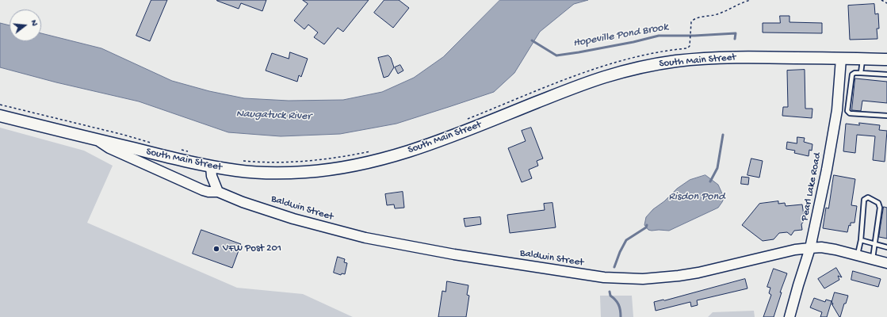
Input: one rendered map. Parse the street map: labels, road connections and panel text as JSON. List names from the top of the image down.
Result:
{
  "streets": {
    "main road": ["South Main Street", "Pearl Lake Road", "Baldwin Street"]
  },
  "crossings": [
    ["South Main Street", "Pearl Lake Road"],
    ["South Main Street", "Baldwin Street"],
    ["Pearl Lake Road", "Baldwin Street"]
  ],
  "water": ["Hopeville Pond Brook", "Naugatuck River", "Risdon Pond"],
  "places": ["VFW Post 201"],
  "north": "right"
}
